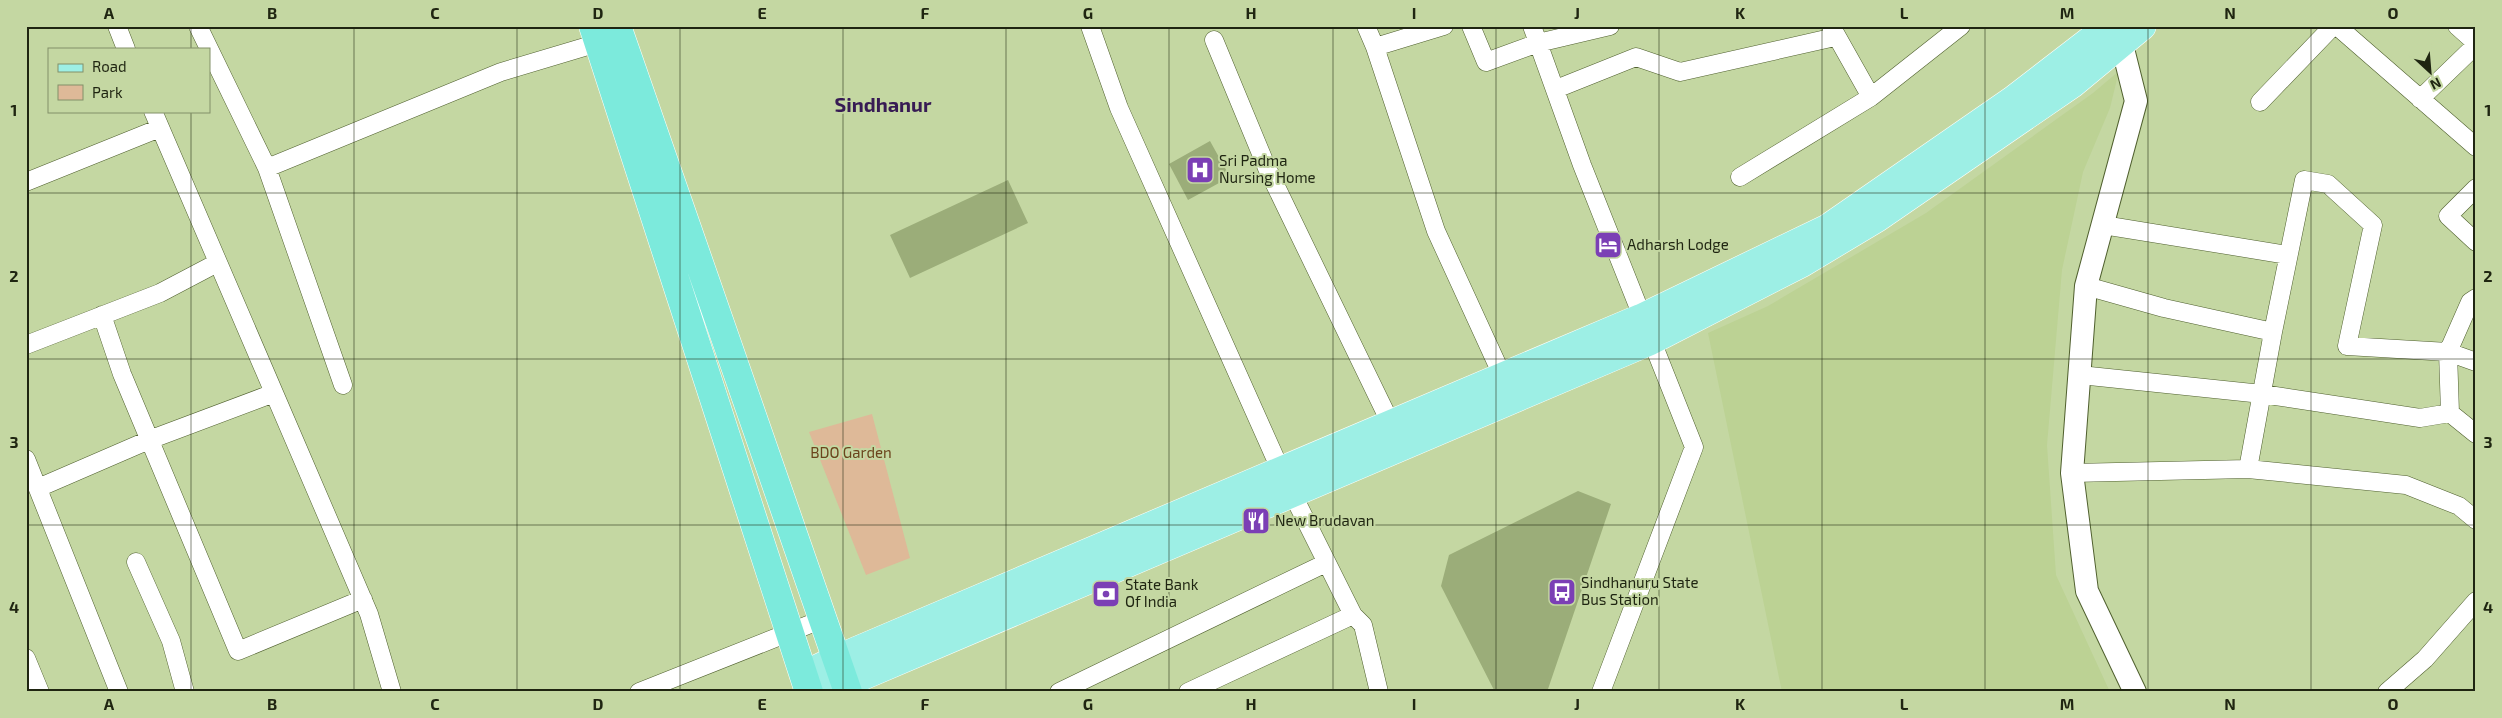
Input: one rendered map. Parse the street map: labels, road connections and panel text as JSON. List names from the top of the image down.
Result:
{
  "districts": ["Sindhanur"],
  "parks": ["BDO Garden"],
  "places": {
    "hospital": ["Sri Padma Nursing Home"],
    "hotel": ["Adharsh Lodge"],
    "restaurant": ["New Brudavan"],
    "bus stop": ["Sindhanuru State Bus Station"],
    "bank": ["State Bank Of India"]
  },
  "legend": ["Road", "Park"],
  "north": "bottom right",
  "grid": {
    "columns": [
      "A",
      "B",
      "C",
      "D",
      "E",
      "F",
      "G",
      "H",
      "I",
      "J",
      "K",
      "L",
      "M",
      "N",
      "O"
    ],
    "rows": [
      "1",
      "2",
      "3",
      "4"
    ]
  }
}
